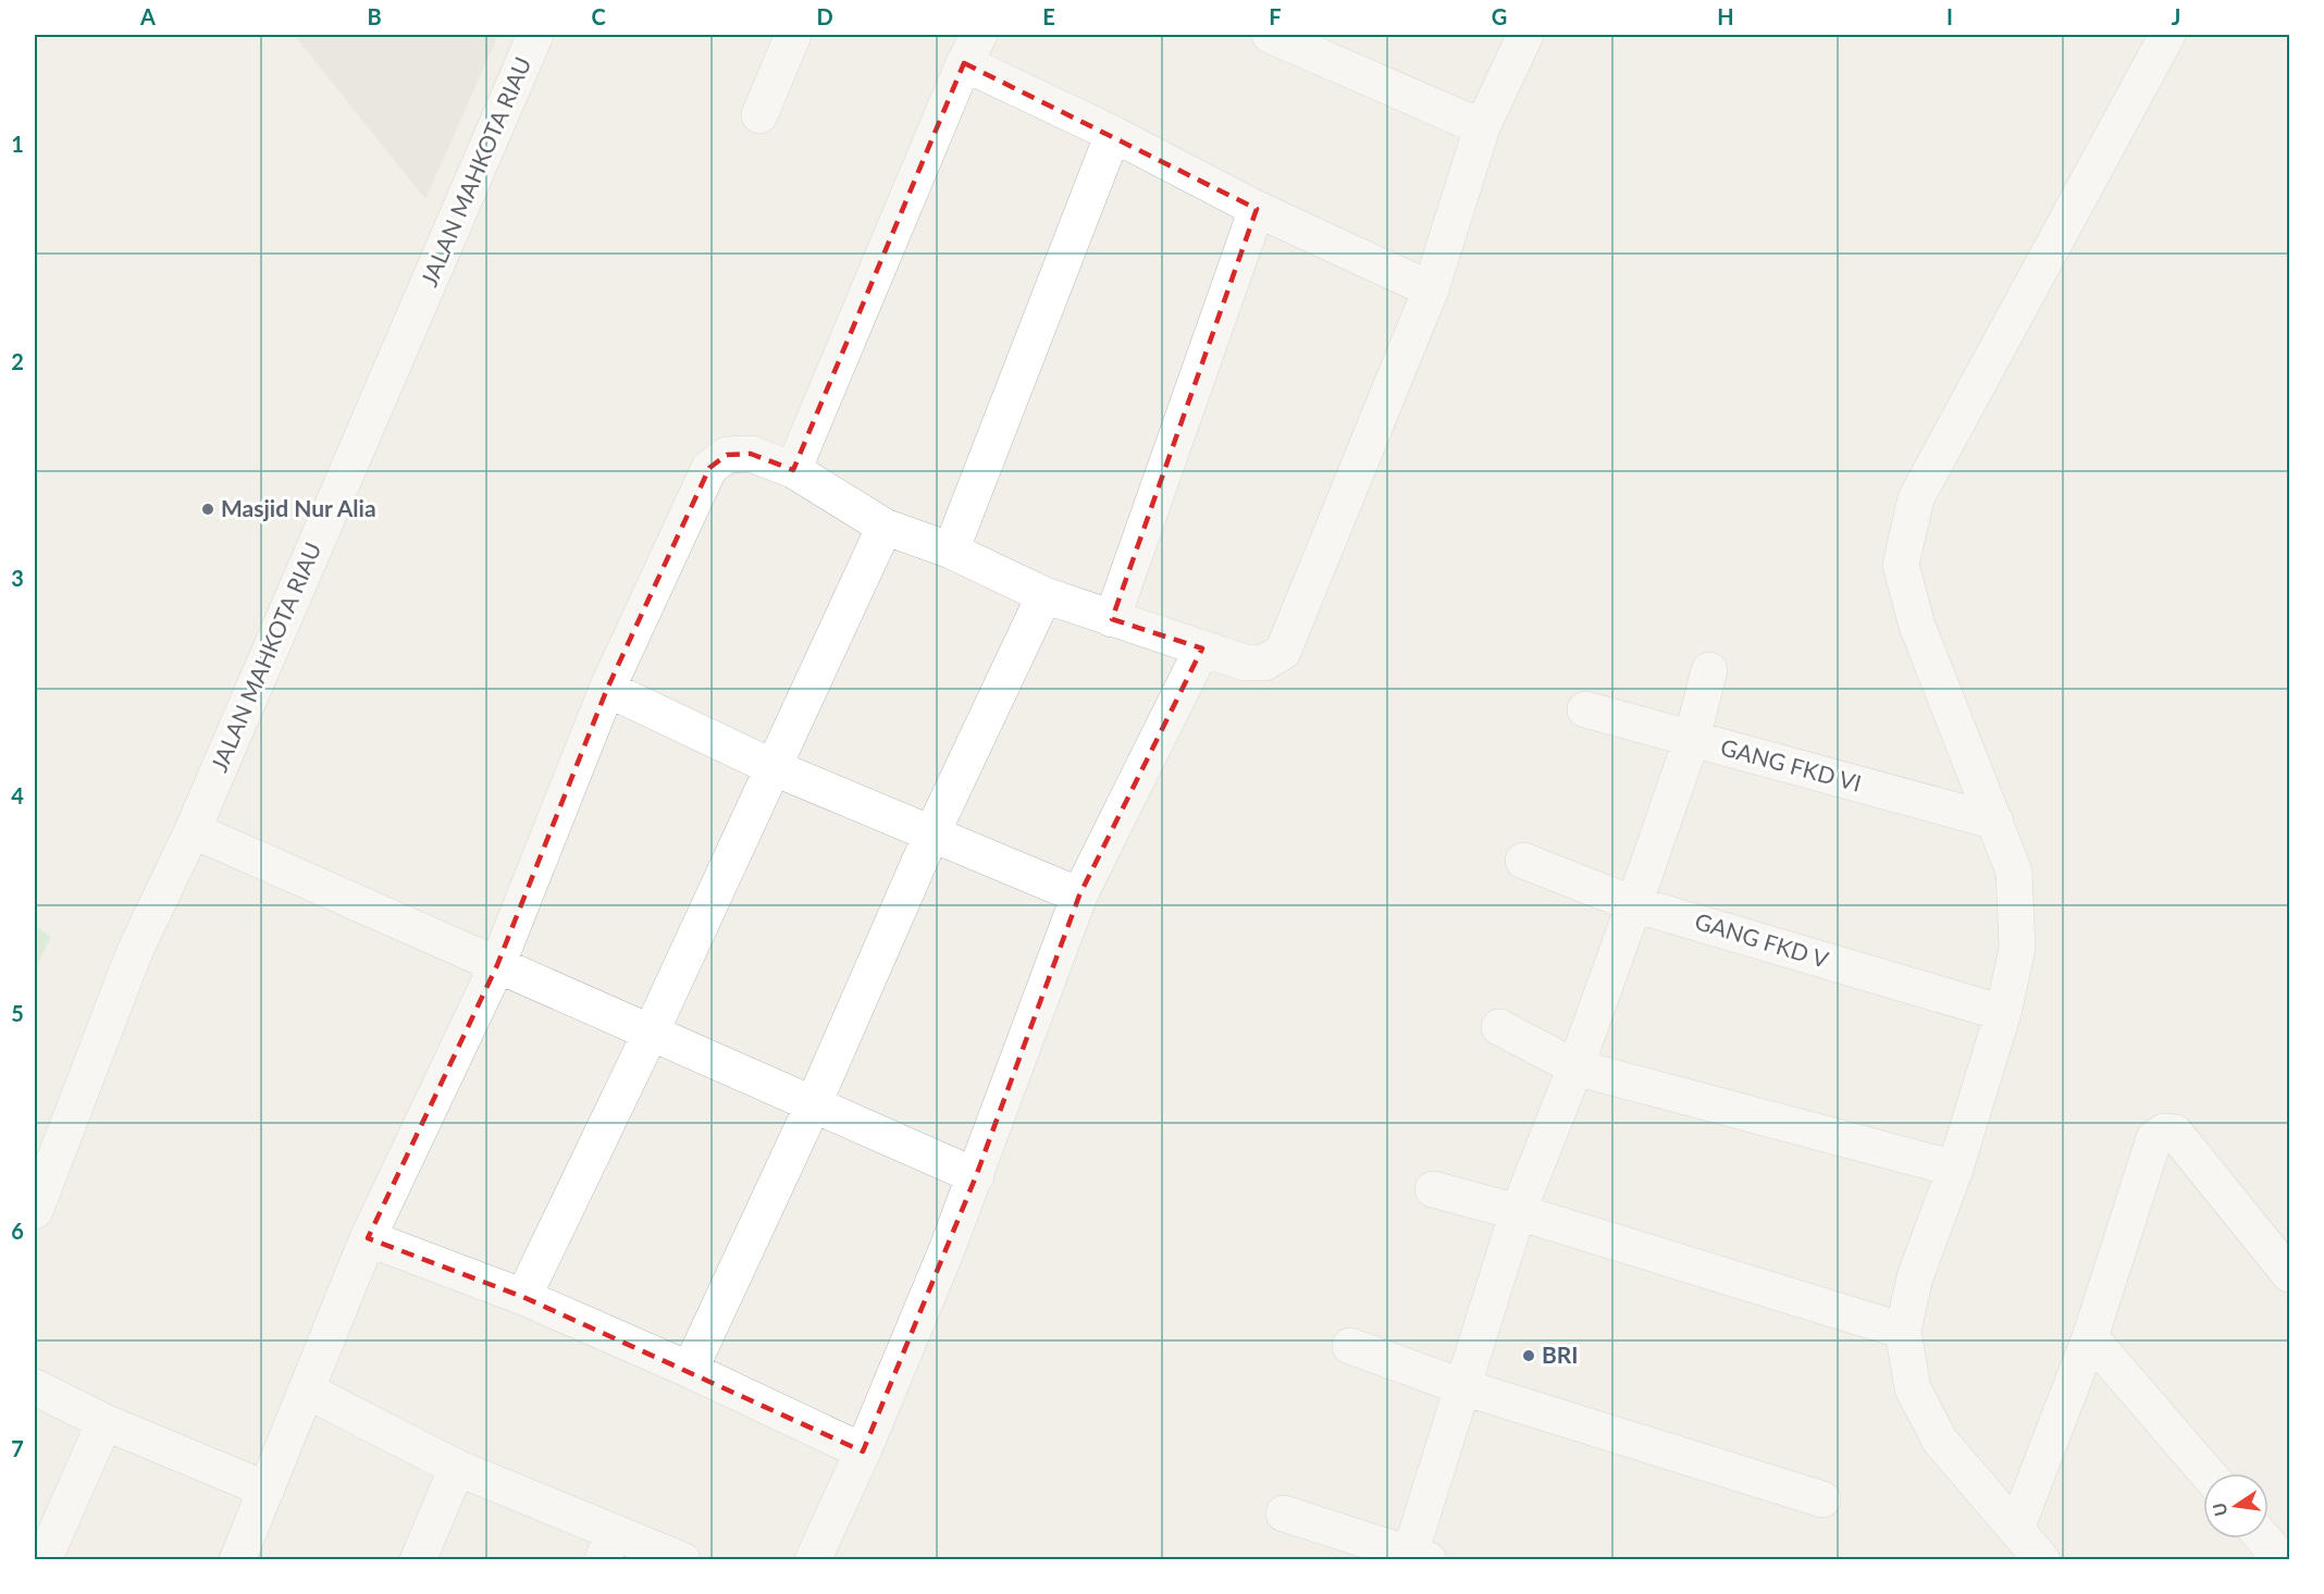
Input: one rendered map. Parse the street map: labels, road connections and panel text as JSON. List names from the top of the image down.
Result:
{
  "streets": {
    "street": ["JALAN MAHKOTA RIAU", "GANG FKD VI", "GANG FKD V"]
  },
  "places": ["Masjid Nur Alia", "BRI"],
  "north": "left",
  "grid": {
    "columns": [
      "A",
      "B",
      "C",
      "D",
      "E",
      "F",
      "G",
      "H",
      "I",
      "J"
    ],
    "rows": [
      "1",
      "2",
      "3",
      "4",
      "5",
      "6",
      "7"
    ]
  }
}
